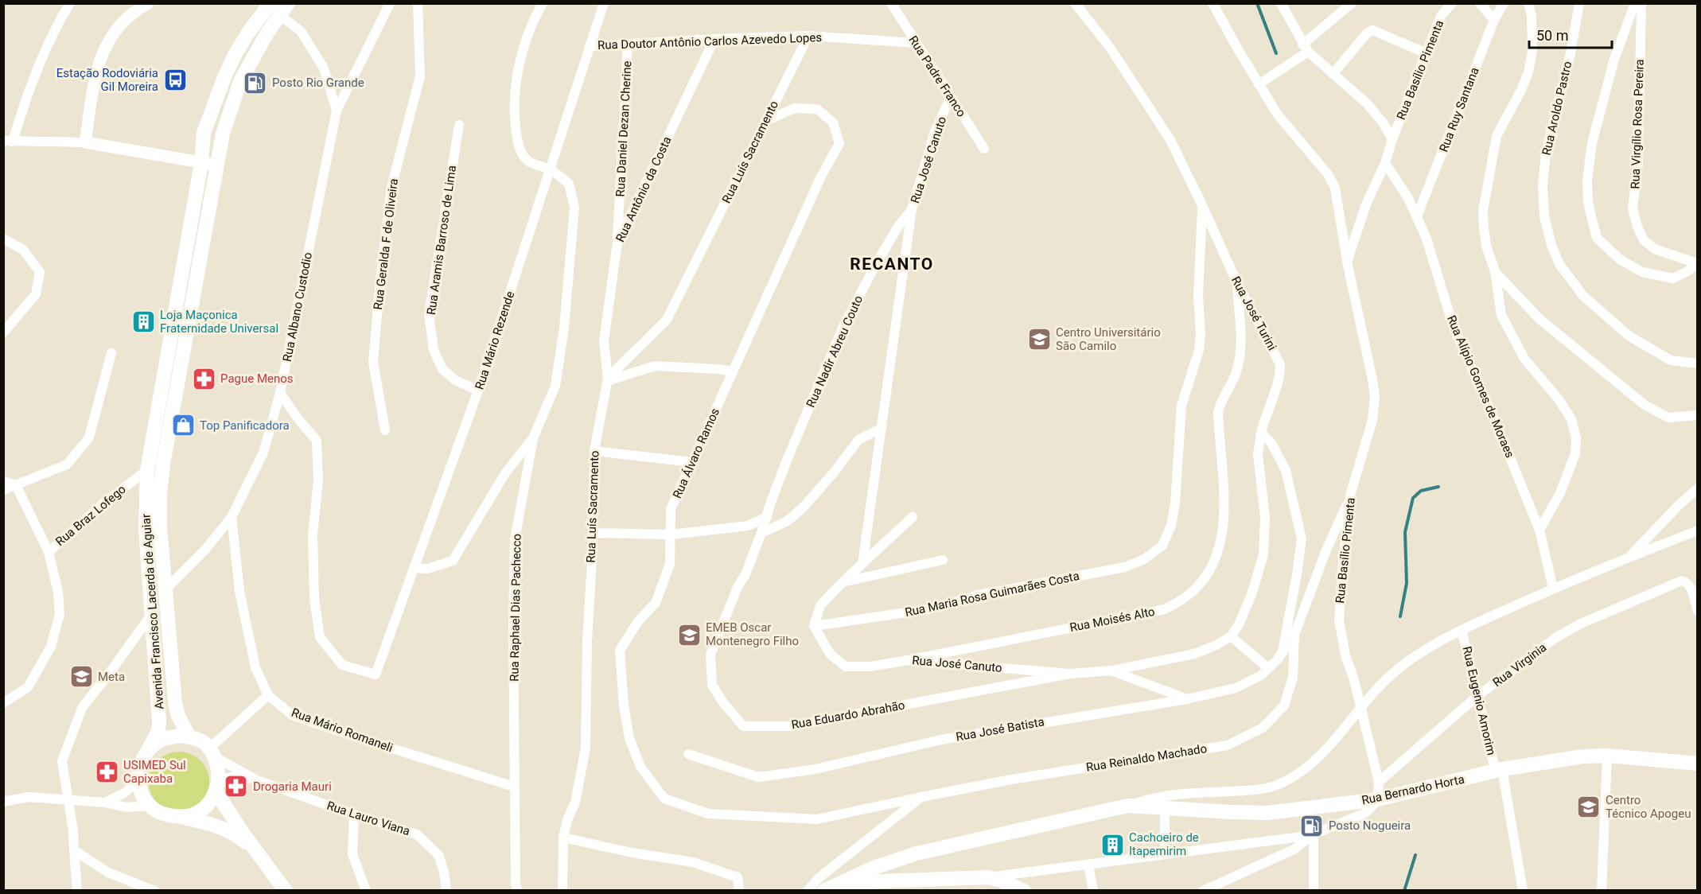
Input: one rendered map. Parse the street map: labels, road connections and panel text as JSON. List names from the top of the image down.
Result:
{
  "streets": {
    "main road": ["Avenida Francisco Lacerda de Aguiar", "Rua Bernardo Horta"],
    "street": [
      "Rua Doutor Antônio Carlos Azevedo Lopes",
      "Rua Basílio Pimenta",
      "Rua Padre Franco",
      "Rua Aroldo Pastro",
      "Rua Ruy Santana",
      "Rua Virgílio Rosa Pereira",
      "Rua Daniel Dezan Cherine",
      "Rua Luís Sacramento",
      "Rua José Canuto",
      "Rua Antônio da Costa",
      "Rua Aramis Barroso de Lima",
      "Rua Geralda F de Oliveira",
      "Rua Albano Custodio",
      "Rua José Turini",
      "Rua Mário Rezende",
      "Rua Nadir Abreu Couto",
      "Rua Alípio Gomes de Moraes",
      "Rua Álvaro Ramos",
      "Rua Braz Lofego",
      "Rua Maria Rosa Guimarães Costa",
      "Rua Raphael Dias Pachecco",
      "Rua Moisés Alto",
      "Rua Virginia",
      "Rua Eugenio Amorim",
      "Rua Eduardo Abrahão",
      "Rua José Batista",
      "Rua Mário Romaneli",
      "Rua Reinaldo Machado",
      "Rua Lauro Viana"
    ]
  },
  "crossings": [
    ["Rua Doutor Antônio Carlos Azevedo Lopes", "Rua Padre Franco"],
    ["Rua Doutor Antônio Carlos Azevedo Lopes", "Rua Daniel Dezan Cherine"],
    ["Rua Doutor Antônio Carlos Azevedo Lopes", "Rua Luís Sacramento"],
    ["Rua Doutor Antônio Carlos Azevedo Lopes", "Rua Antônio da Costa"],
    ["Rua Doutor Antônio Carlos Azevedo Lopes", "Rua Mário Rezende"],
    ["Rua Basílio Pimenta", "Rua Alípio Gomes de Moraes"],
    ["Rua Basílio Pimenta", "Rua Virginia"],
    ["Rua Basílio Pimenta", "Rua Reinaldo Machado"],
    ["Rua Basílio Pimenta", "Rua Bernardo Horta"],
    ["Rua Padre Franco", "Rua José Canuto"],
    ["Rua Ruy Santana", "Rua Alípio Gomes de Moraes"],
    ["Rua Daniel Dezan Cherine", "Rua Antônio da Costa"],
    ["Rua Luís Sacramento", "Rua Antônio da Costa"],
    ["Rua Luís Sacramento", "Rua Álvaro Ramos"],
    ["Rua José Canuto", "Rua Nadir Abreu Couto"],
    ["Rua José Canuto", "Rua Maria Rosa Guimarães Costa"],
    ["Rua José Canuto", "Rua Moisés Alto"],
    ["Rua José Canuto", "Rua Eduardo Abrahão"],
    ["Rua José Canuto", "Rua José Batista"],
    ["Rua Aramis Barroso de Lima", "Rua Mário Rezende"],
    ["Rua Albano Custodio", "Rua Mário Rezende"],
    ["Rua Albano Custodio", "Avenida Francisco Lacerda de Aguiar"],
    ["Rua Albano Custodio", "Rua Mário Romaneli"],
    ["Rua José Turini", "Rua Maria Rosa Guimarães Costa"],
    ["Rua José Turini", "Rua Moisés Alto"],
    ["Rua Mário Rezende", "Rua Raphael Dias Pachecco"],
    ["Rua Álvaro Ramos", "Rua Reinaldo Machado"],
    ["Rua Braz Lofego", "Avenida Francisco Lacerda de Aguiar"],
    ["Rua Raphael Dias Pachecco", "Rua Mário Romaneli"],
    ["Avenida Francisco Lacerda de Aguiar", "Rua Lauro Viana"],
    ["Rua Virginia", "Rua Eugenio Amorim"],
    ["Rua Eugenio Amorim", "Rua Bernardo Horta"],
    ["Rua José Batista", "Rua Reinaldo Machado"]
  ],
  "districts": ["RECANTO"],
  "places": {
    "bus stop": ["Estação Rodoviária Gil Moreira"],
    "fuel station": ["Posto Rio Grande", "Posto Nogueira"],
    "building": ["Loja Maçonica Fraternidade Universal", "Cachoeiro de Itapemirim"],
    "school or university": [
      "Centro Universitário São Camilo",
      "EMEB Oscar Montenegro Filho",
      "Meta",
      "Centro Técnico Apogeu"
    ],
    "pharmacy": ["Pague Menos", "USIMED Sul Capixaba", "Drogaria Mauri"],
    "shop": ["Top Panificadora"]
  },
  "scale_bar": "50 m"
}
